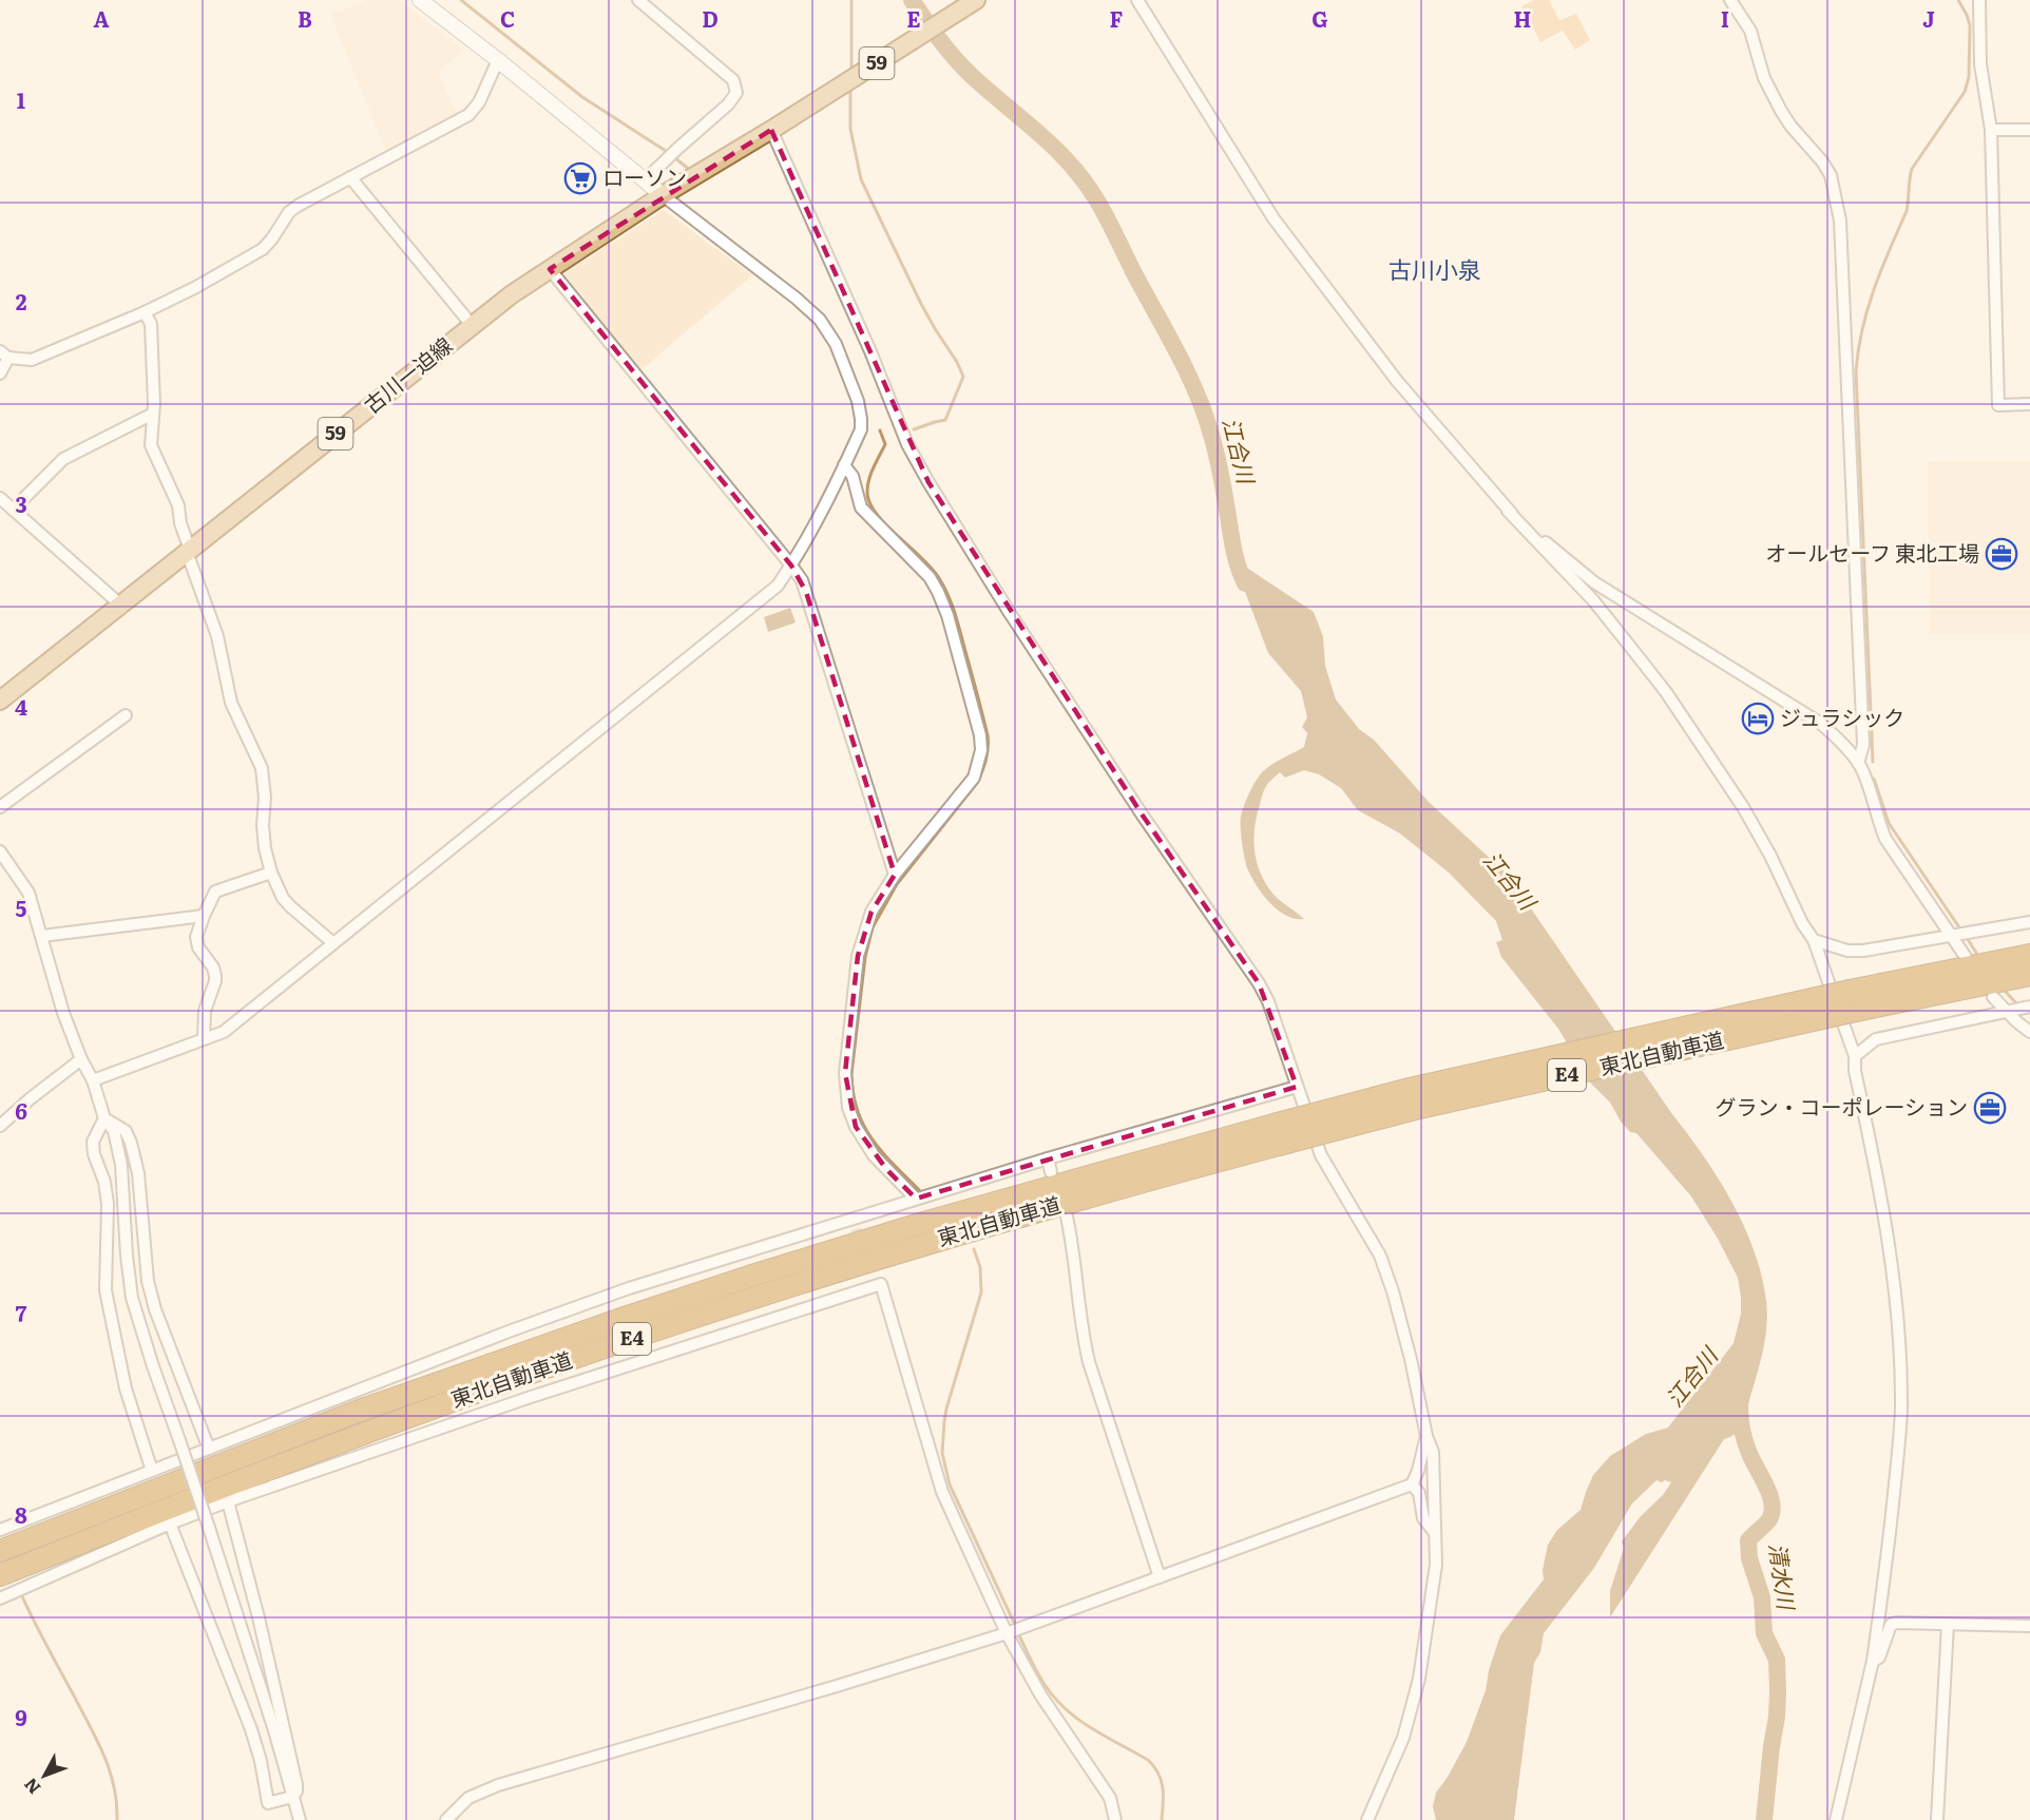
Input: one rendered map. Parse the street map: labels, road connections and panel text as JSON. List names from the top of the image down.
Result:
{
  "streets": {
    "highway": ["東北自動車道", "E4"],
    "main road": ["59", "古川一迫線"]
  },
  "crossings": [
    ["59", "古川一迫線"]
  ],
  "districts": ["古川小泉"],
  "water": ["江合川", "清水川"],
  "places": {
    "supermarket": ["ローソン"],
    "office": ["オールセーフ 東北工場", "グラン・コーポレーション"],
    "hotel": ["ジュラシック"]
  },
  "north": "bottom left",
  "grid": {
    "columns": [
      "A",
      "B",
      "C",
      "D",
      "E",
      "F",
      "G",
      "H",
      "I",
      "J"
    ],
    "rows": [
      "1",
      "2",
      "3",
      "4",
      "5",
      "6",
      "7",
      "8",
      "9"
    ]
  }
}
